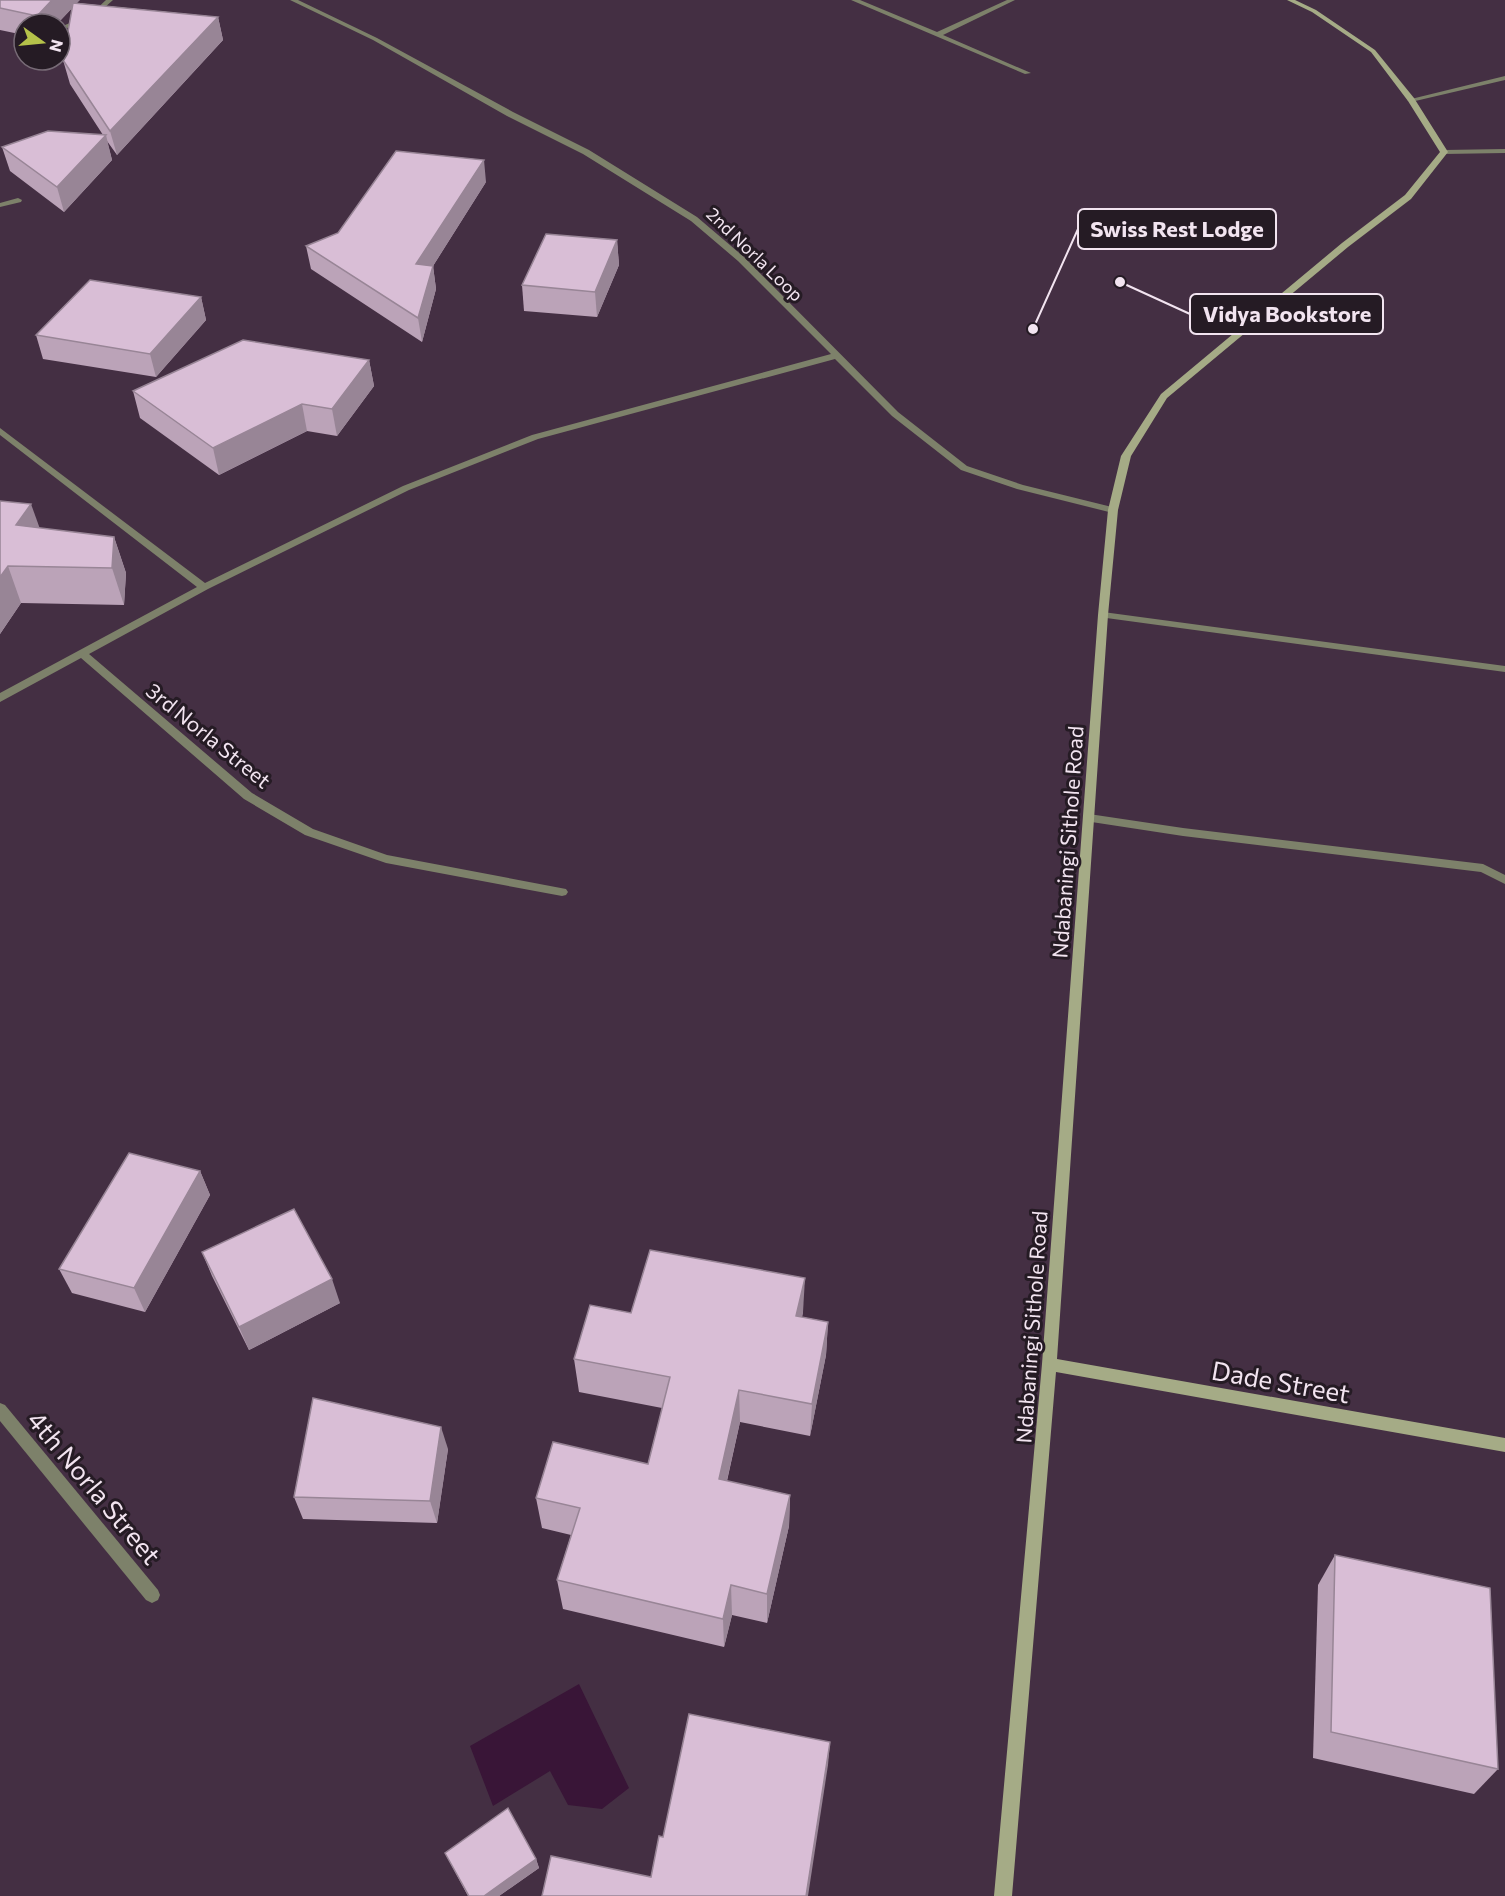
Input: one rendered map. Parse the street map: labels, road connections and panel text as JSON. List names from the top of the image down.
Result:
{
  "streets": {
    "street": [
      "2nd Norla Loop",
      "3rd Norla Street",
      "Ndabaningi Sithole Road",
      "Dade Street",
      "4th Norla Street"
    ]
  },
  "crossings": [
    ["2nd Norla Loop", "Ndabaningi Sithole Road"],
    ["Ndabaningi Sithole Road", "Dade Street"]
  ],
  "places": ["Vidya Bookstore", "Swiss Rest Lodge"],
  "north": "right"
}
